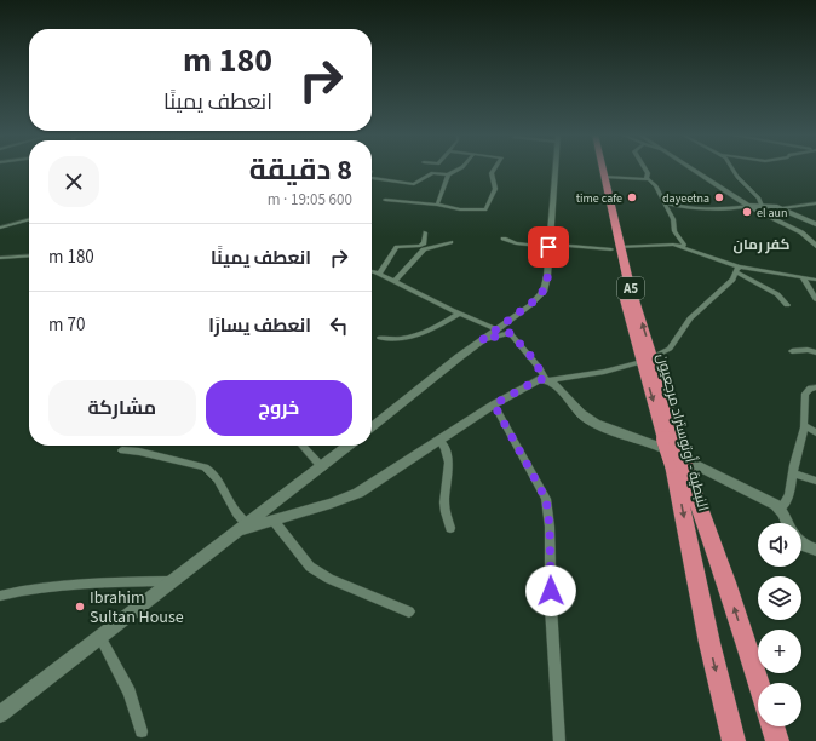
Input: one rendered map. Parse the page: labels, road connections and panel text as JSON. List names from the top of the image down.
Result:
{
  "streets": {
    "highway": ["A5", "النبطية - أوتوستراد مرجعيون"]
  },
  "districts": ["كفر رمان"],
  "places": [
    "time cafe",
    "dayeetna",
    "el aun",
    "Ibrahim Sultan House"
  ],
  "page": {
    "turn": ["180 m", "انعطف يمينًا"],
    "heading": ["8 دقيقة", "600 m · 19:05"],
    "list": [
      {
        "name": "انعطف يمينًا",
        "value": "180 m"
      },
      {
        "name": "انعطف يسارًا",
        "value": "70 m"
      }
    ],
    "buttons": ["خروج", "مشاركة"],
    "map_buttons": ["+", "−"]
  }
}
